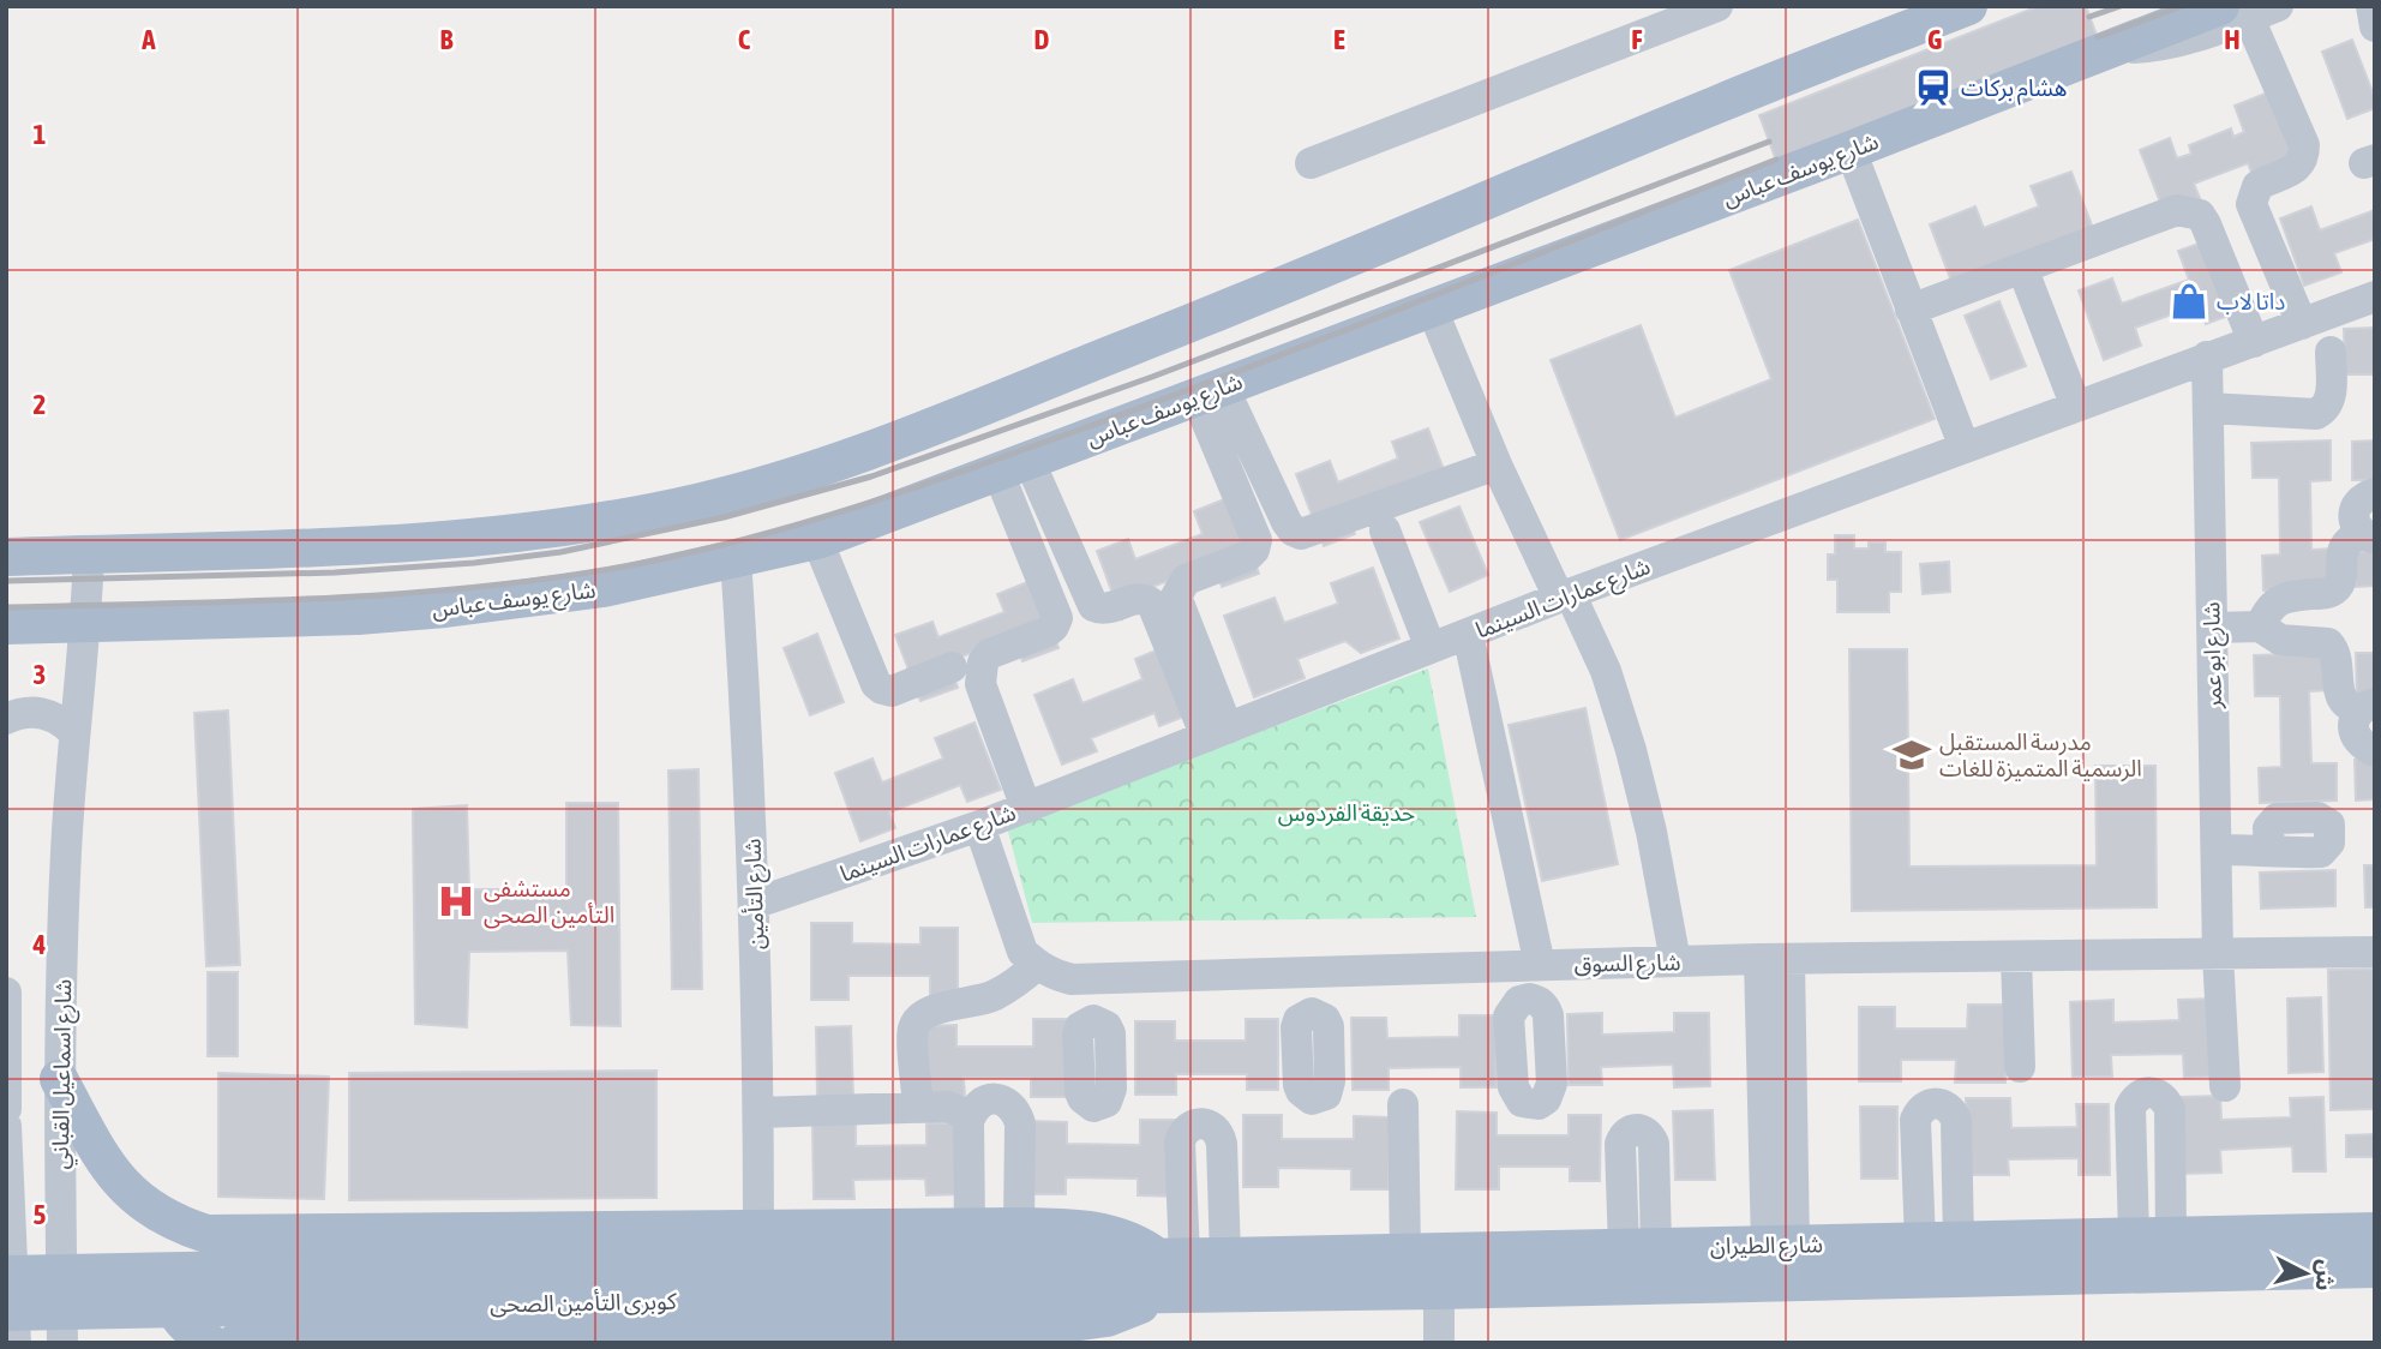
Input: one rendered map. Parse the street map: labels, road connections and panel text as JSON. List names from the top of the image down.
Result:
{
  "streets": {
    "main road": ["شارع يوسف عباس", "شارع الطيران", "كوبرى التأمين الصحى"],
    "street": [
      "شارع عمارات السينما",
      "شارع ابو عمر",
      "شارع التأمين",
      "شارع السوق",
      "شارع اسماعيل القباني"
    ]
  },
  "crossings": [
    ["شارع يوسف عباس", "شارع التأمين"],
    ["شارع يوسف عباس", "شارع اسماعيل القباني"],
    ["شارع عمارات السينما", "شارع ابو عمر"],
    ["شارع عمارات السينما", "شارع التأمين"],
    ["شارع ابو عمر", "شارع السوق"],
    ["شارع الطيران", "كوبرى التأمين الصحى"]
  ],
  "parks": ["حديقة الفردوس"],
  "places": {
    "station": ["هشام بركات"],
    "shop": ["داتا لاب"],
    "school or university": ["مدرسة المستقبل الرسمية المتميزة للغات"],
    "hospital": ["مستشفى التأمين الصحى"]
  },
  "north": "right",
  "grid": {
    "columns": [
      "A",
      "B",
      "C",
      "D",
      "E",
      "F",
      "G",
      "H"
    ],
    "rows": [
      "1",
      "2",
      "3",
      "4",
      "5"
    ]
  }
}
